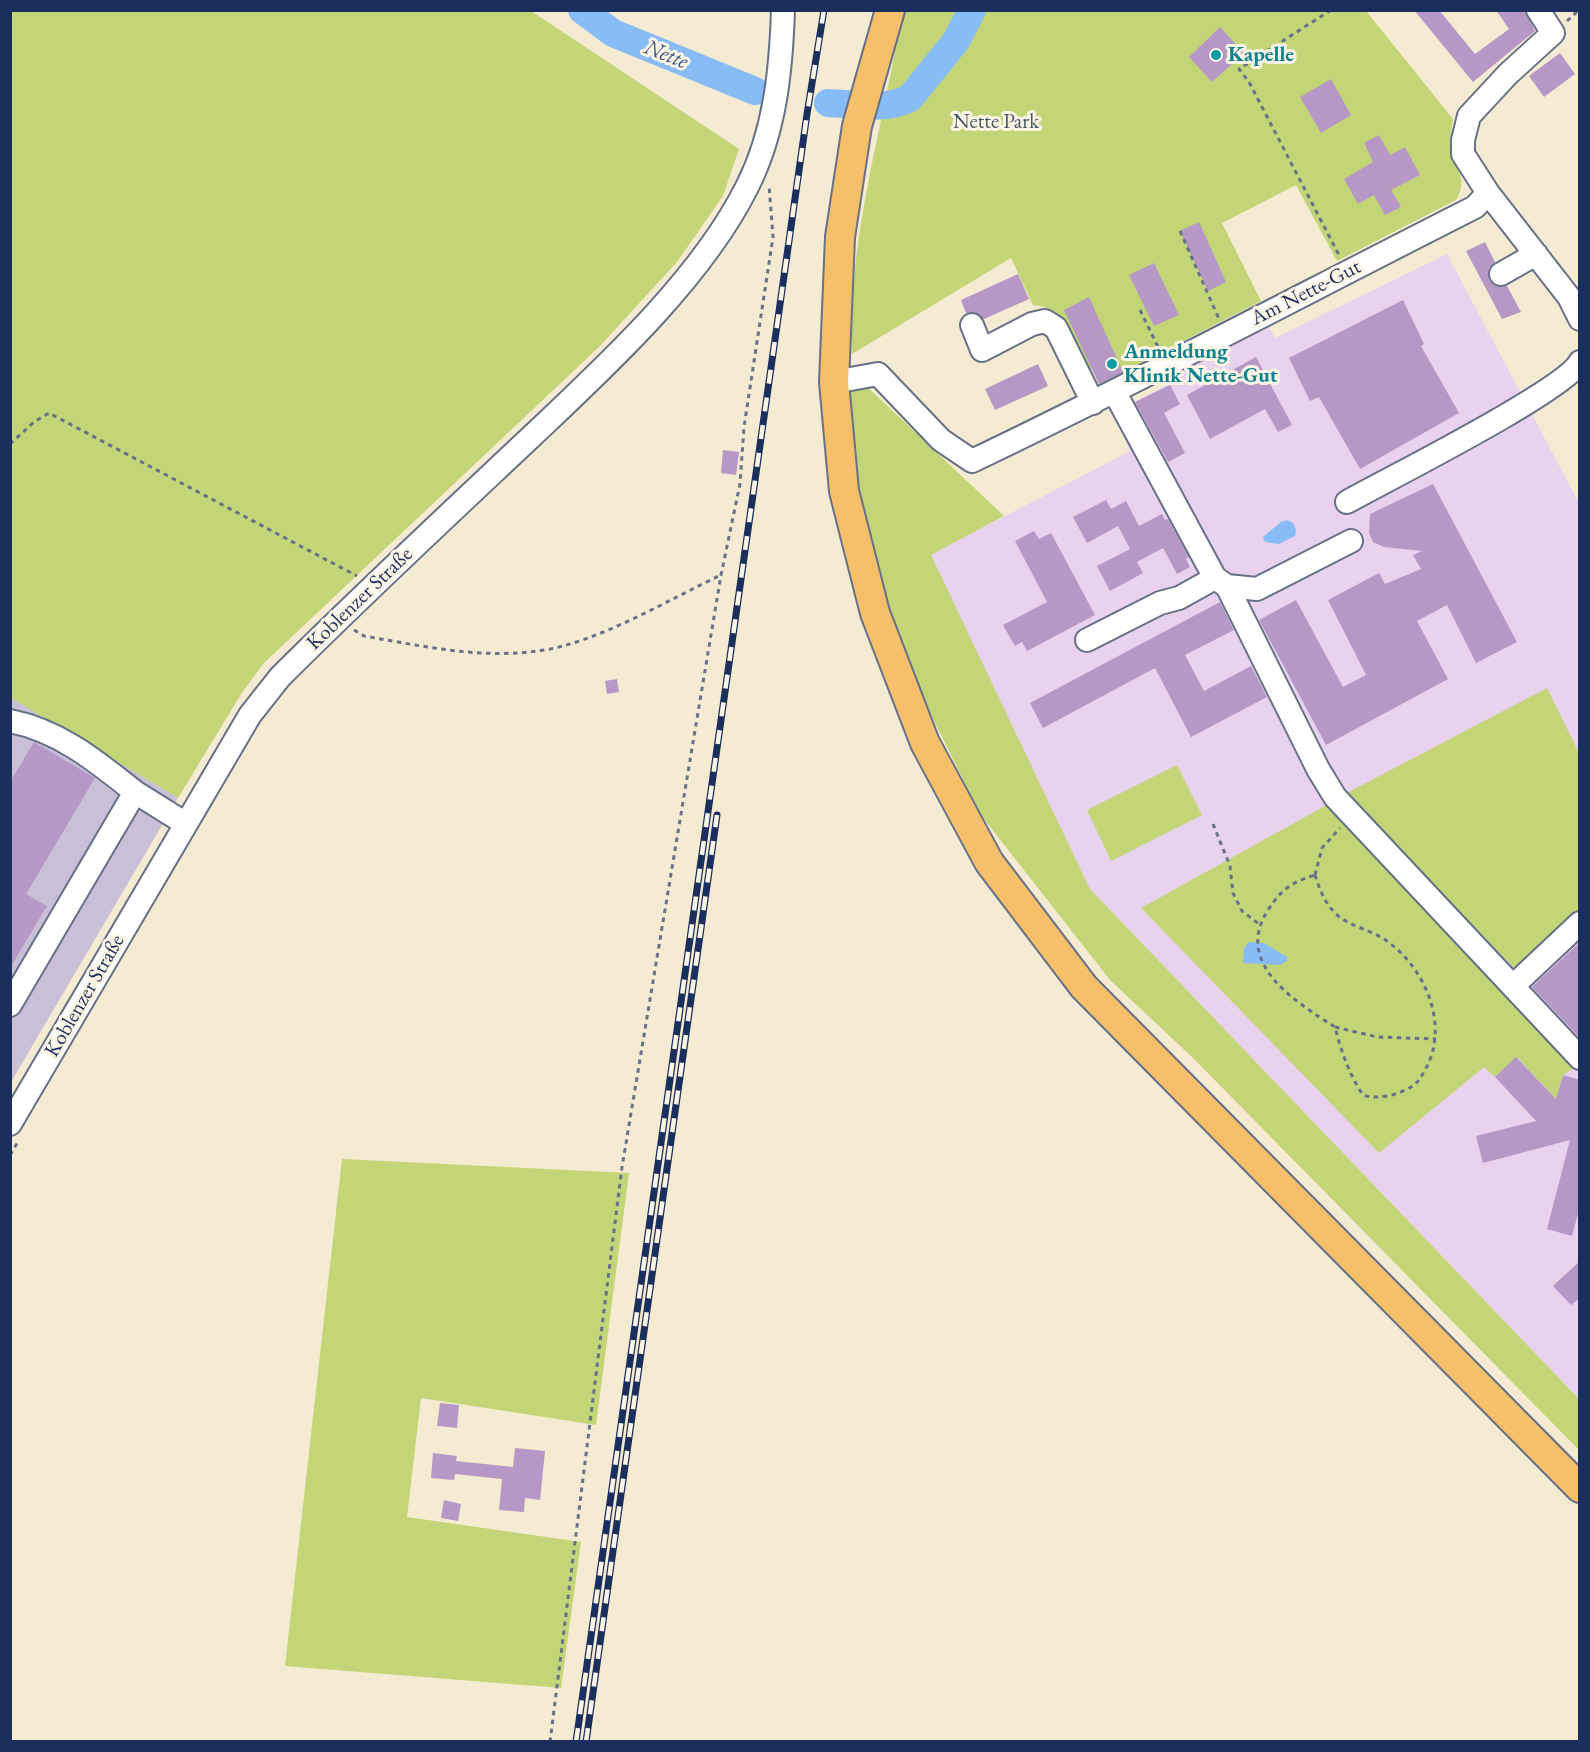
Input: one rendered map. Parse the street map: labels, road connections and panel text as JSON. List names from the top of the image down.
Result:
{
  "streets": {
    "street": ["Am Nette-Gut", "Koblenzer Straße"]
  },
  "water": ["Nette"],
  "parks": ["Nette Park"],
  "places": ["Kapelle", "Anmeldung Klinik Nette-Gut"]
}
